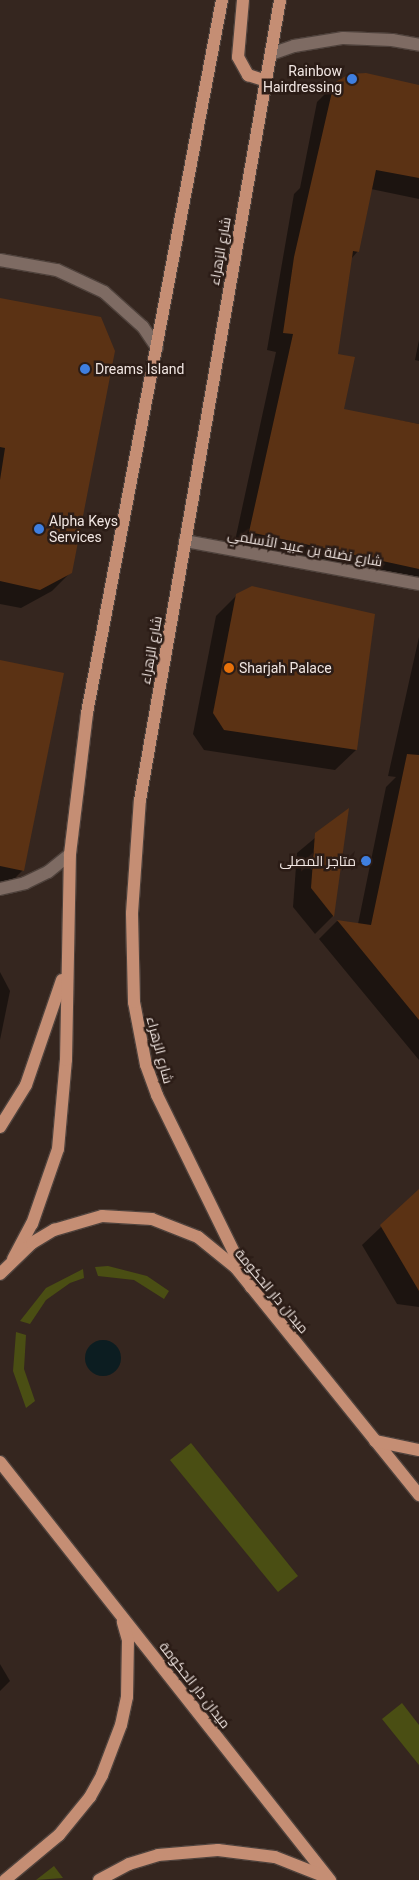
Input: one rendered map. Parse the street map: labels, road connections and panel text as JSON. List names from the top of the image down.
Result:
{
  "streets": {
    "main road": ["شارع الزهراء", "ميدان دار الحكومة"],
    "street": ["شارع نضلة بن عبيد الأسلمي"]
  },
  "crossings": [
    ["شارع الزهراء", "شارع نضلة بن عبيد الأسلمي"],
    ["شارع الزهراء", "ميدان دار الحكومة"]
  ],
  "places": [
    "Rainbow Hairdressing",
    "Dreams Island",
    "Alpha Keys Services",
    "Sharjah Palace",
    "متاجر المصلى"
  ]
}
